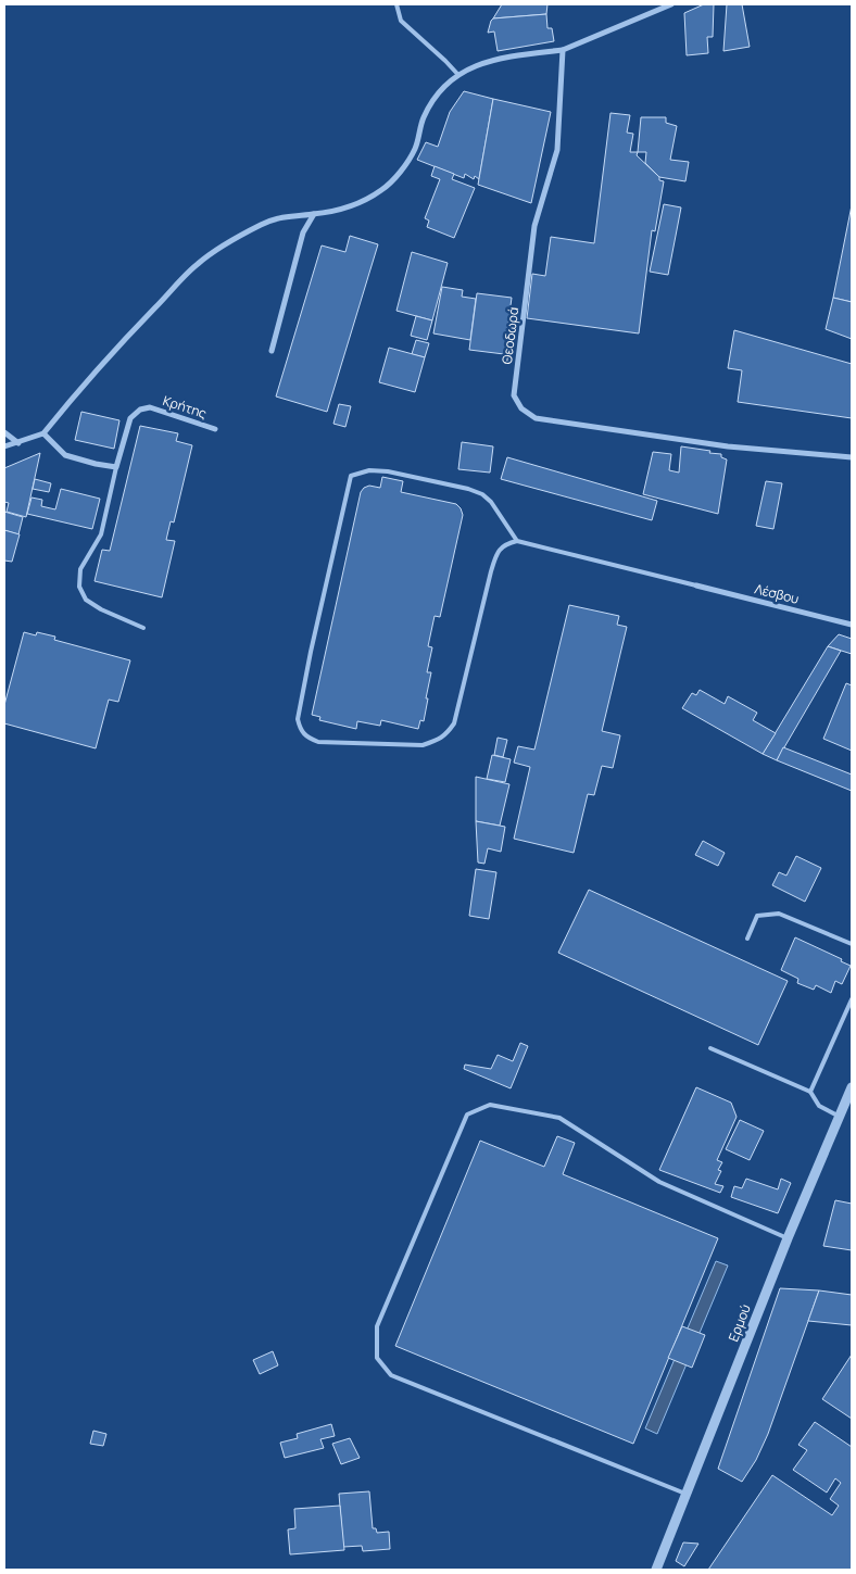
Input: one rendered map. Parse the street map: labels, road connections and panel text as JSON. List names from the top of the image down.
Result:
{
  "streets": {
    "street": [
      "Θεοδωρά",
      "Κρήτης",
      "Λέσβου",
      "Ερμού"
    ]
  }
}
